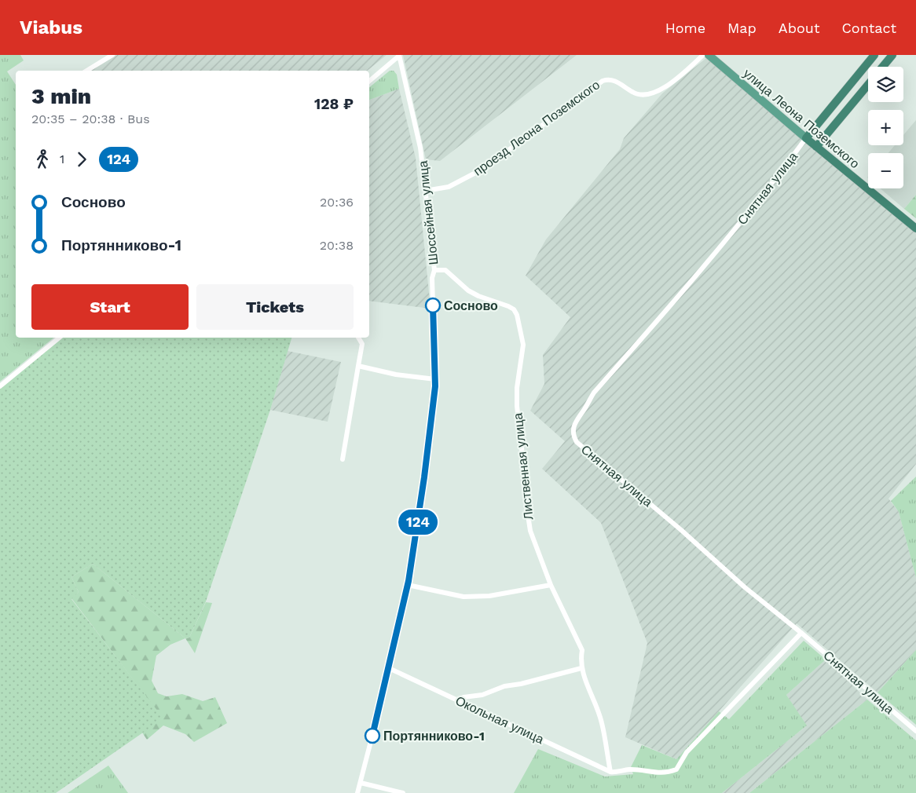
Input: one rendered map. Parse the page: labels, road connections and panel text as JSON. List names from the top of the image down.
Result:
{
  "streets": {
    "highway": ["улица Леона Поземского"],
    "street": [
      "проезд Леона Поземского",
      "Снятная улица",
      "Шоссейная улица",
      "Лиственная улица",
      "Окольная улица"
    ]
  },
  "crossings": [
    ["улица Леона Поземского", "Снятная улица"],
    ["проезд Леона Поземского", "Шоссейная улица"],
    ["Шоссейная улица", "Лиственная улица"],
    ["Шоссейная улица", "Окольная улица"],
    ["Лиственная улица", "Окольная улица"]
  ],
  "places": ["Сосново", "Портянниково-1"],
  "lines": ["bus line 124"],
  "page": {
    "header": "Viabus",
    "nav": [
      "Home",
      "Map",
      "About",
      "Contact"
    ],
    "on_map": "124",
    "map_buttons": ["+", "−"],
    "heading": ["3 min", "20:35 – 20:38 · Bus", "128 ₽"],
    "legs": ["1", "124"],
    "list": [
      {
        "name": "Сосново",
        "value": "20:36"
      },
      {
        "name": "Портянниково-1",
        "value": "20:38"
      }
    ],
    "buttons": ["Start", "Tickets"]
  }
}
